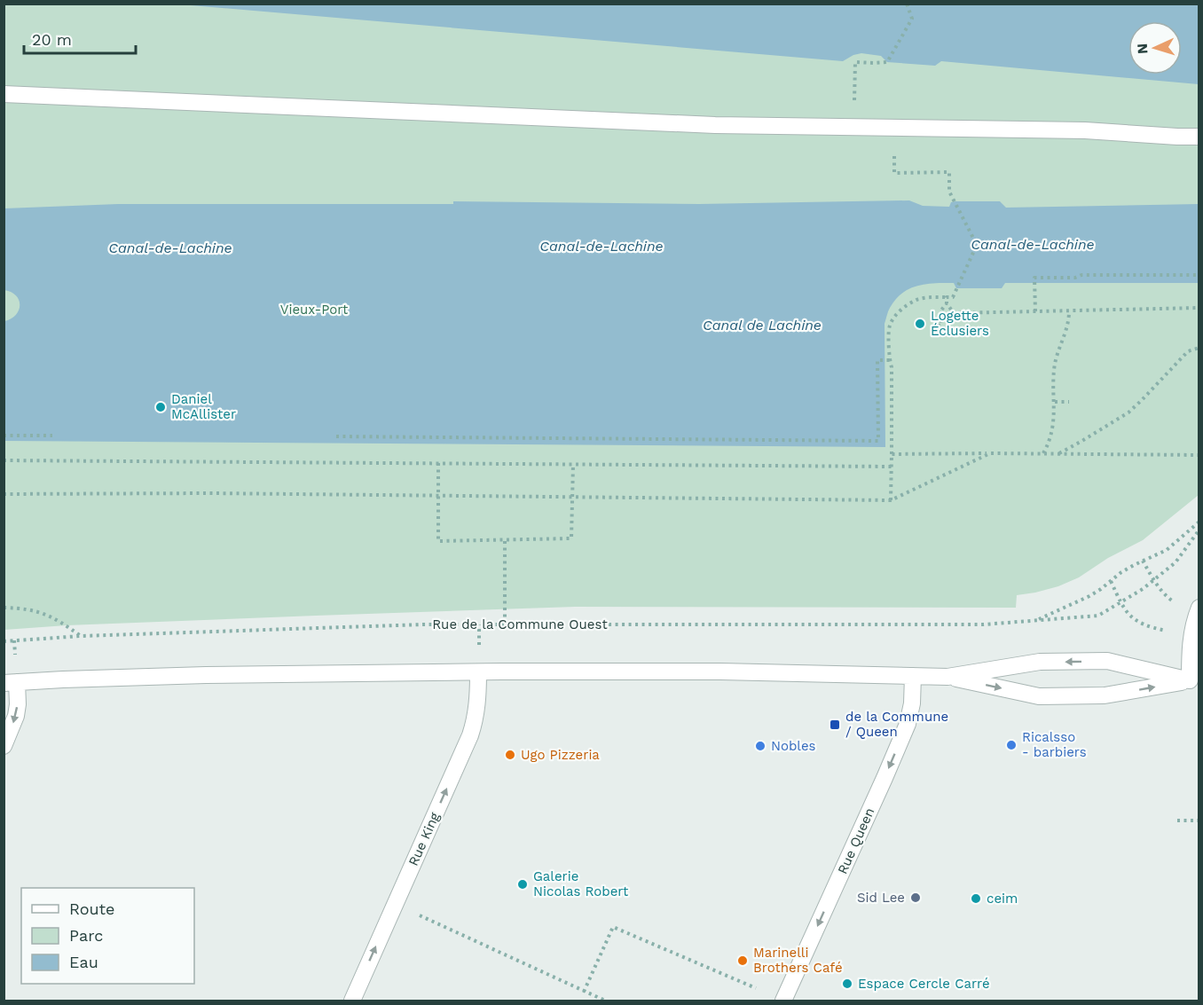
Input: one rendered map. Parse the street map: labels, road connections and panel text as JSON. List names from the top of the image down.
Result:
{
  "streets": {
    "street": ["Rue King", "Rue Queen"],
    "path": ["Rue de la Commune Ouest"]
  },
  "one_way": ["Rue King", "Rue Queen"],
  "water": ["Canal-de-Lachine", "Canal de Lachine"],
  "parks": ["Vieux-Port"],
  "places": {
    "other": [
      "Logette Éclusiers",
      "Daniel McAllister",
      "Ricalsso - barbiers",
      "Nobles",
      "Ugo Pizzeria",
      "Galerie Nicolas Robert",
      "Sid Lee",
      "ceim",
      "Marinelli Brothers Café",
      "Espace Cercle Carré"
    ],
    "transit": ["de la Commune / Queen"]
  },
  "legend": ["Route", "Parc", "Eau"],
  "scale_bar": "20 m",
  "north": "left"
}
